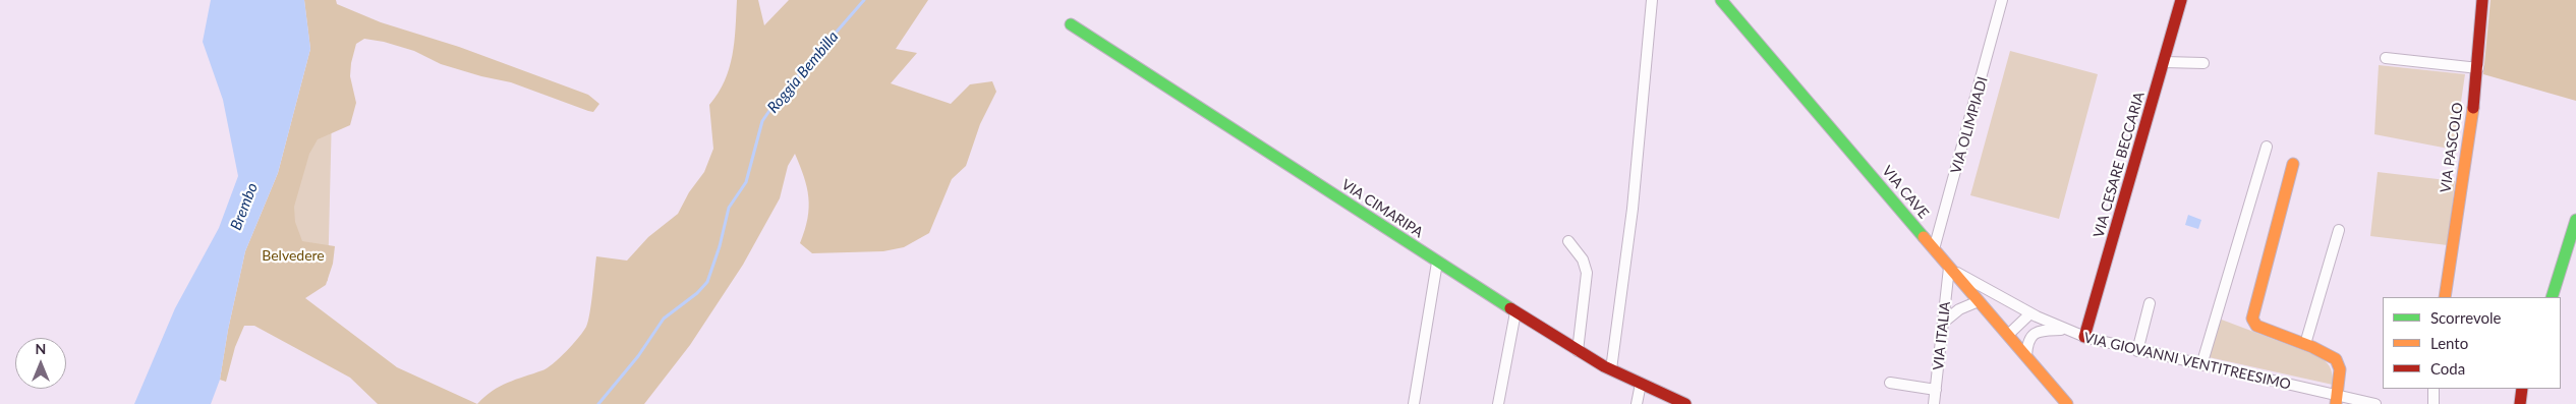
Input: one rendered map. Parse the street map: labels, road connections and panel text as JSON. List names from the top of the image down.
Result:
{
  "streets": {
    "street": [
      "VIA OLIMPIADI",
      "VIA PASCOLO",
      "VIA CESARE BECCARIA",
      "VIA CAVE",
      "VIA CIMARIPA",
      "VIA ITALIA",
      "VIA GIOVANNI VENTITREESIMO"
    ]
  },
  "crossings": [
    ["VIA OLIMPIADI", "VIA CAVE"],
    ["VIA CESARE BECCARIA", "VIA GIOVANNI VENTITREESIMO"],
    ["VIA CAVE", "VIA ITALIA"],
    ["VIA CAVE", "VIA GIOVANNI VENTITREESIMO"],
    ["VIA ITALIA", "VIA GIOVANNI VENTITREESIMO"]
  ],
  "water": ["Roggia Bembilla", "Brembo"],
  "parks": ["Belvedere"],
  "legend": ["Scorrevole", "Lento", "Coda"],
  "north": "top"
}
